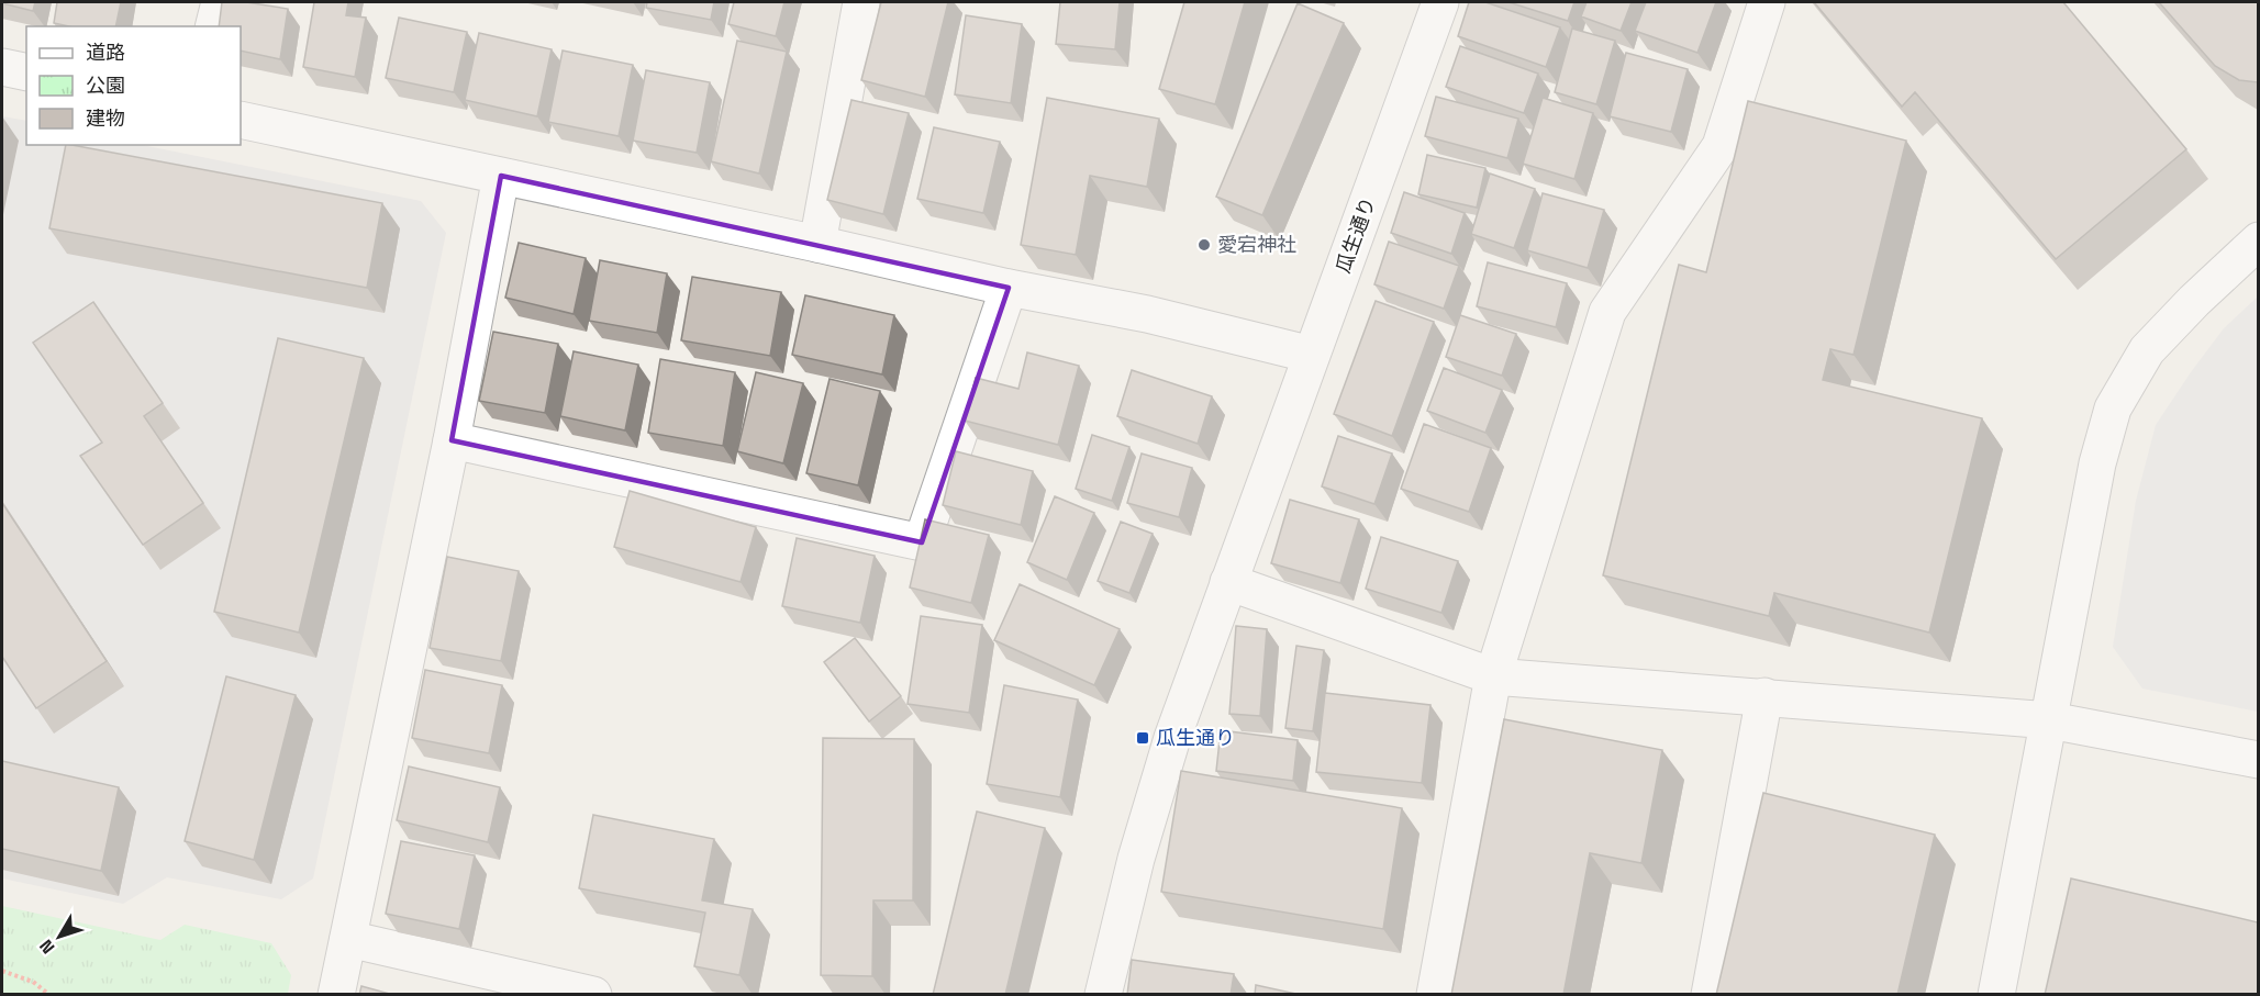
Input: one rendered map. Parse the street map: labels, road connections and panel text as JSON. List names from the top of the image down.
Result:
{
  "streets": {
    "street": ["瓜生通り"]
  },
  "places": {
    "other": ["愛宕神社"],
    "transit": ["瓜生通り"]
  },
  "legend": ["道路", "公園", "建物"],
  "north": "bottom left"
}
